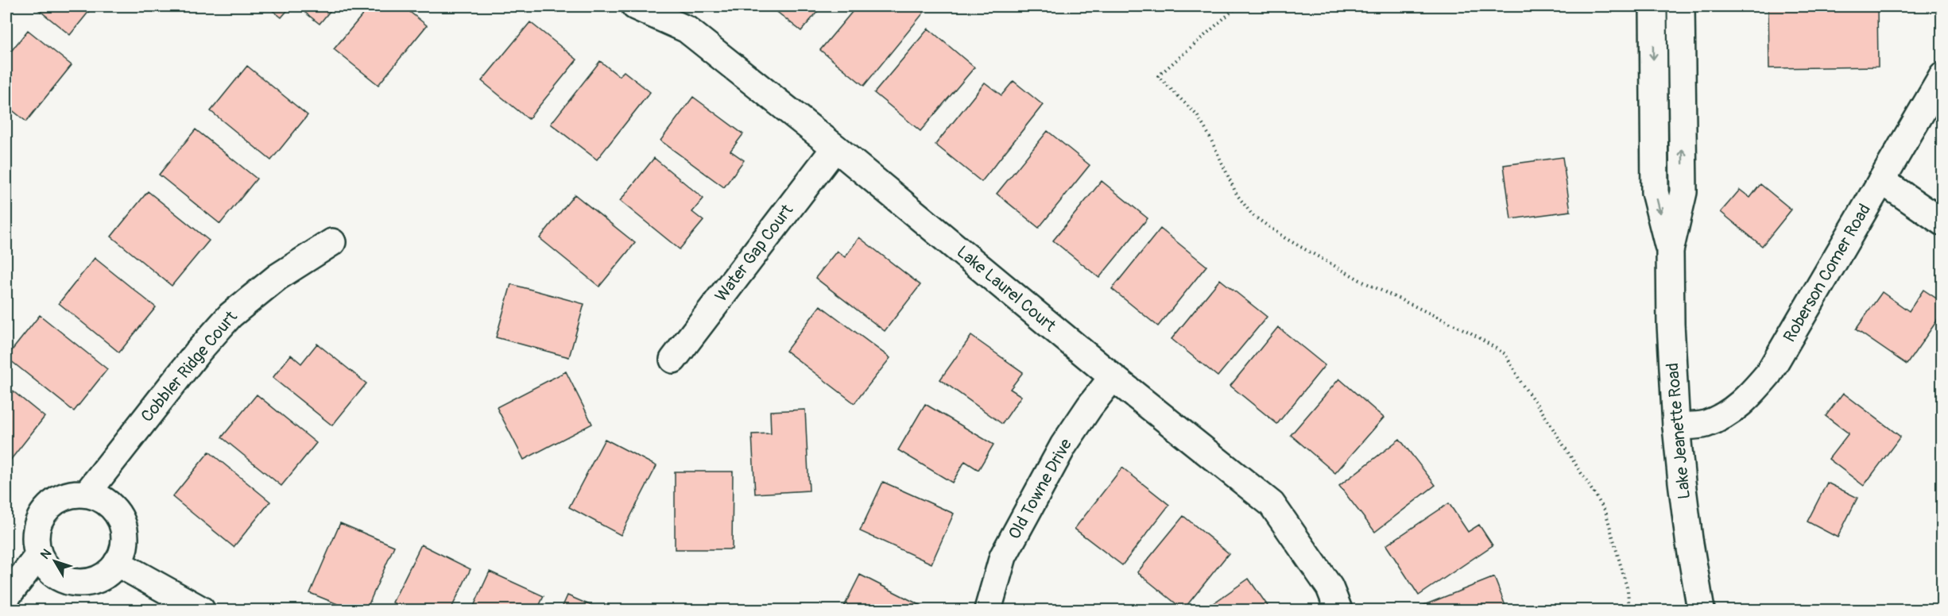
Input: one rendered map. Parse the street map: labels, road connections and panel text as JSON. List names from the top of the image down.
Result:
{
  "streets": {
    "street": [
      "Water Gap Court",
      "Roberson Comer Road",
      "Lake Laurel Court",
      "Cobbler Ridge Court",
      "Lake Jeanette Road",
      "Old Towne Drive"
    ]
  },
  "crossings": [
    ["Water Gap Court", "Lake Laurel Court"],
    ["Roberson Comer Road", "Lake Jeanette Road"],
    ["Lake Laurel Court", "Old Towne Drive"]
  ],
  "north": "top left"
}
